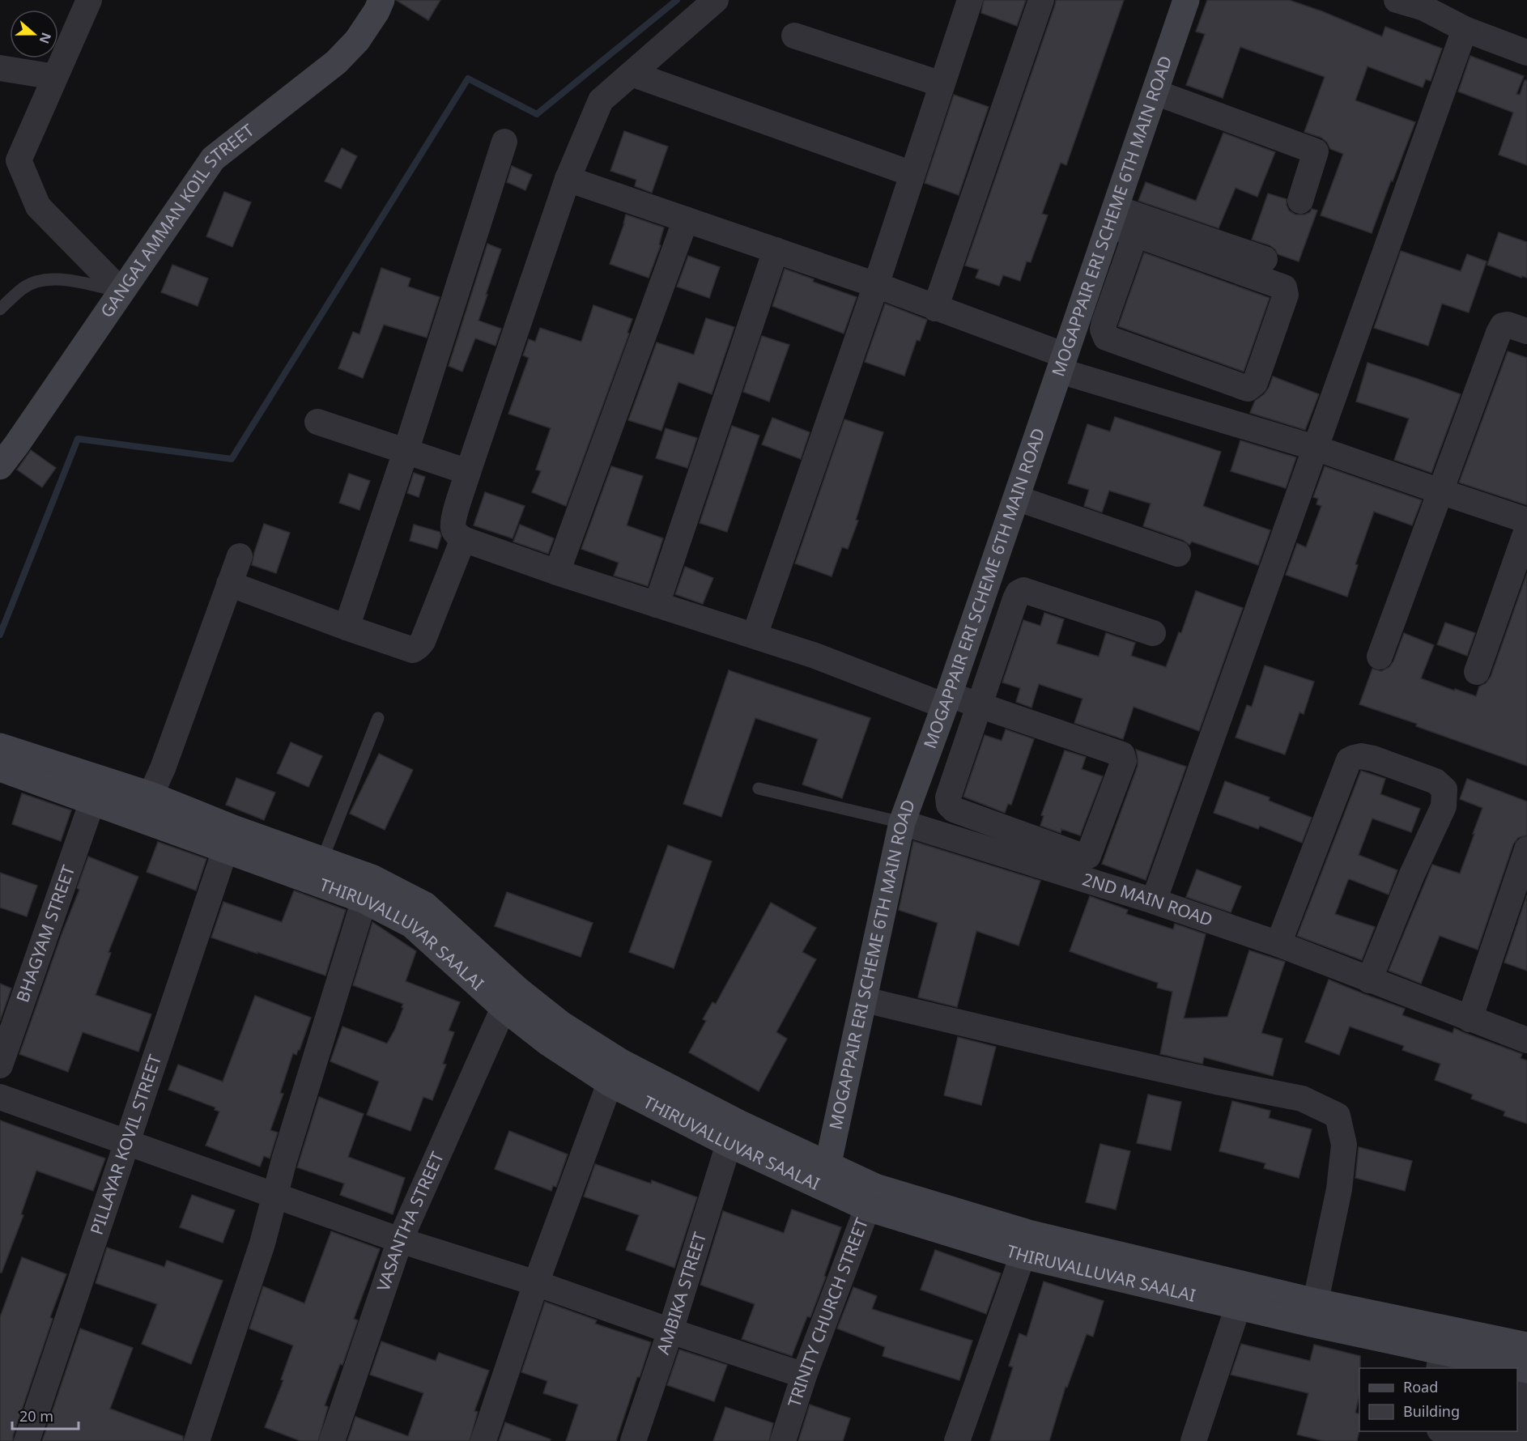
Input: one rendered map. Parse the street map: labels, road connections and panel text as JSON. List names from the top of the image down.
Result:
{
  "streets": {
    "main road": ["MOGAPPAIR ERI SCHEME 6TH MAIN ROAD", "GANGAI AMMAN KOIL STREET", "THIRUVALLUVAR SAALAI"],
    "street": [
      "2ND MAIN ROAD",
      "BHAGYAM STREET",
      "PILLAYAR KOVIL STREET",
      "VASANTHA STREET",
      "AMBIKA STREET",
      "TRINITY CHURCH STREET"
    ]
  },
  "crossings": [
    ["MOGAPPAIR ERI SCHEME 6TH MAIN ROAD", "2ND MAIN ROAD"],
    ["MOGAPPAIR ERI SCHEME 6TH MAIN ROAD", "THIRUVALLUVAR SAALAI"],
    ["BHAGYAM STREET", "THIRUVALLUVAR SAALAI"],
    ["THIRUVALLUVAR SAALAI", "PILLAYAR KOVIL STREET"],
    ["THIRUVALLUVAR SAALAI", "VASANTHA STREET"],
    ["THIRUVALLUVAR SAALAI", "AMBIKA STREET"],
    ["THIRUVALLUVAR SAALAI", "TRINITY CHURCH STREET"]
  ],
  "legend": ["Road", "Building"],
  "scale_bar": "20 m",
  "north": "right"
}
